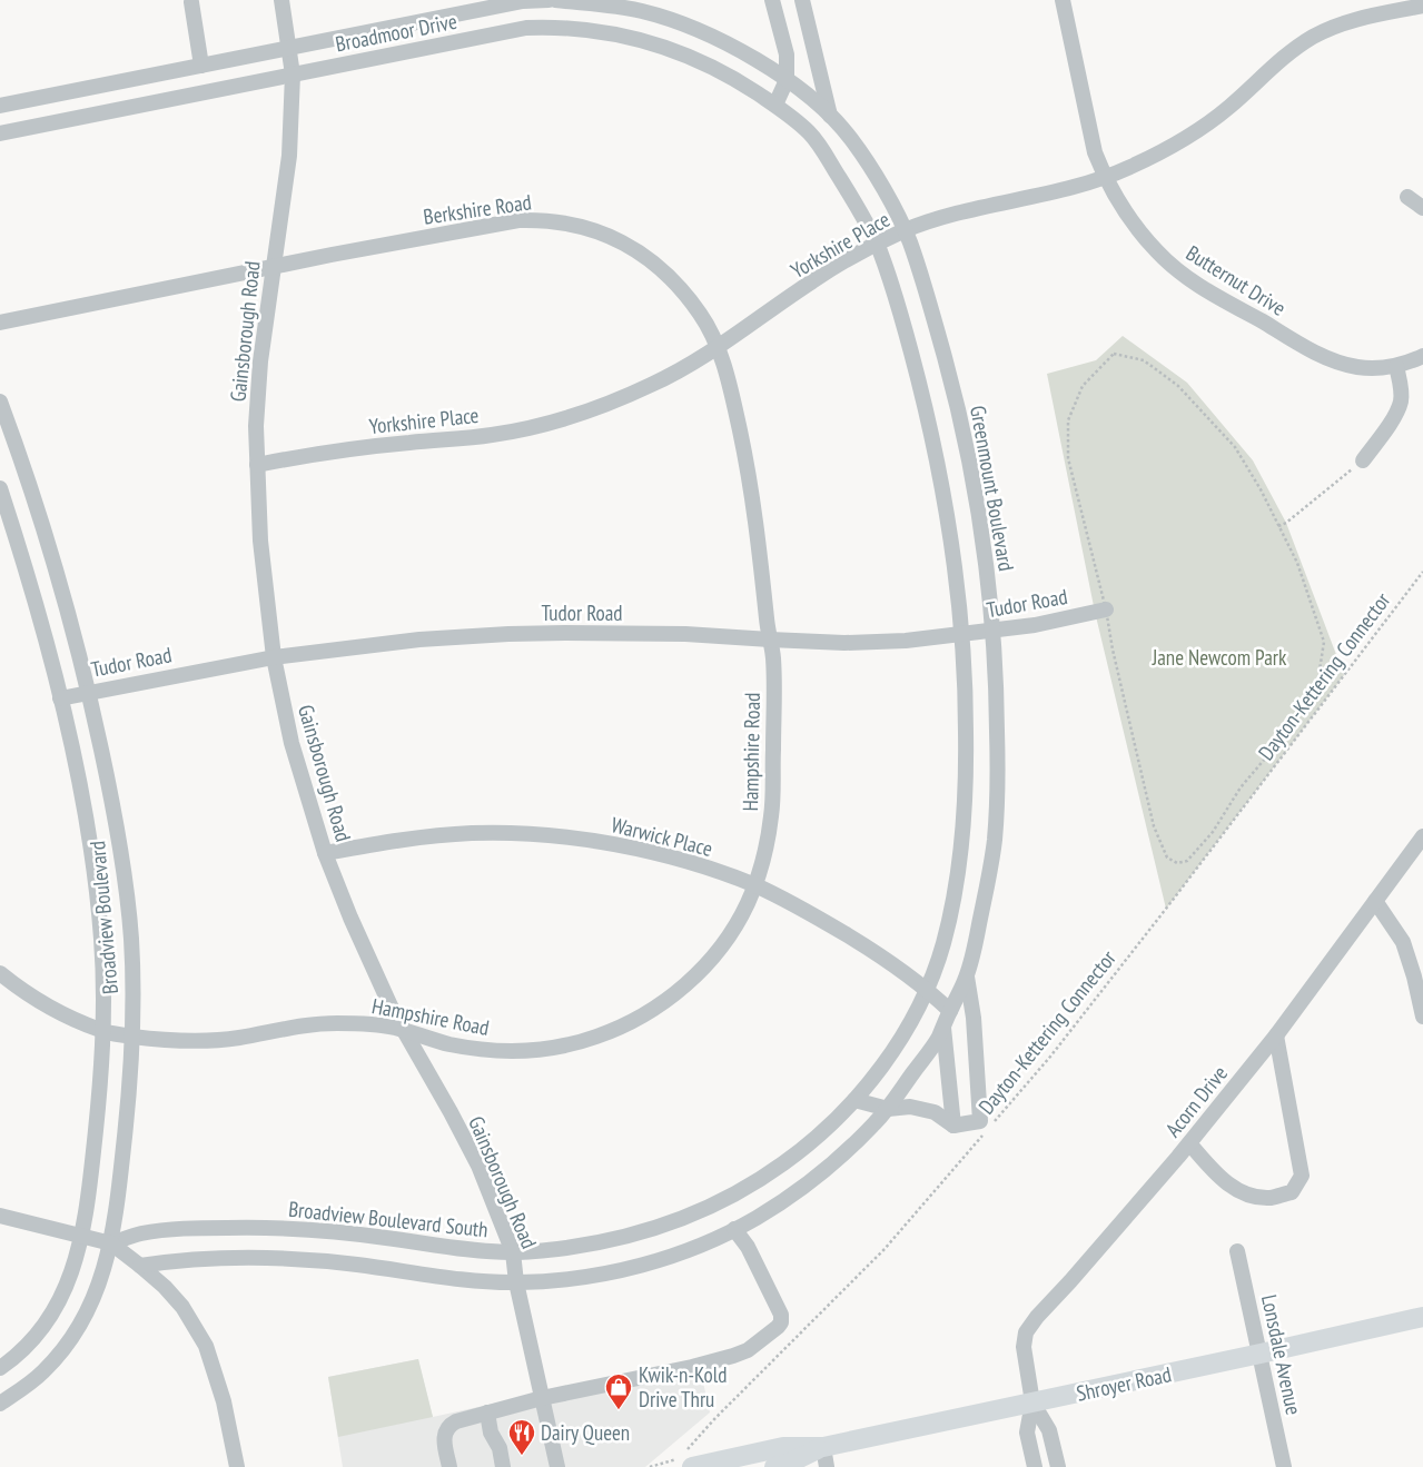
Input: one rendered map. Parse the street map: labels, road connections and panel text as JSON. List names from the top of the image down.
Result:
{
  "streets": {
    "main road": ["Shroyer Road"],
    "street": [
      "Broadmoor Drive",
      "Berkshire Road",
      "Yorkshire Place",
      "Butternut Drive",
      "Gainsborough Road",
      "Greenmount Boulevard",
      "Tudor Road",
      "Hampshire Road",
      "Warwick Place",
      "Broadview Boulevard",
      "Acorn Drive",
      "Broadview Boulevard South",
      "Lonsdale Avenue"
    ],
    "path": ["Dayton-Kettering Connector"]
  },
  "crossings": [
    ["Broadmoor Drive", "Yorkshire Place"],
    ["Broadmoor Drive", "Gainsborough Road"],
    ["Berkshire Road", "Yorkshire Place"],
    ["Berkshire Road", "Gainsborough Road"],
    ["Berkshire Road", "Tudor Road"],
    ["Berkshire Road", "Hampshire Road"],
    ["Yorkshire Place", "Butternut Drive"],
    ["Yorkshire Place", "Gainsborough Road"],
    ["Yorkshire Place", "Greenmount Boulevard"],
    ["Gainsborough Road", "Tudor Road"],
    ["Gainsborough Road", "Hampshire Road"],
    ["Gainsborough Road", "Warwick Place"],
    ["Gainsborough Road", "Broadview Boulevard South"],
    ["Greenmount Boulevard", "Tudor Road"],
    ["Greenmount Boulevard", "Warwick Place"],
    ["Tudor Road", "Hampshire Road"],
    ["Tudor Road", "Broadview Boulevard"],
    ["Dayton-Kettering Connector", "Shroyer Road"],
    ["Hampshire Road", "Warwick Place"],
    ["Hampshire Road", "Broadview Boulevard"],
    ["Warwick Place", "Broadview Boulevard South"],
    ["Broadview Boulevard", "Broadview Boulevard South"],
    ["Acorn Drive", "Shroyer Road"],
    ["Lonsdale Avenue", "Shroyer Road"]
  ],
  "parks": ["Jane Newcom Park"],
  "places": {
    "shop": ["Kwik-n-Kold Drive Thru"],
    "restaurant": ["Dairy Queen"]
  }
}
